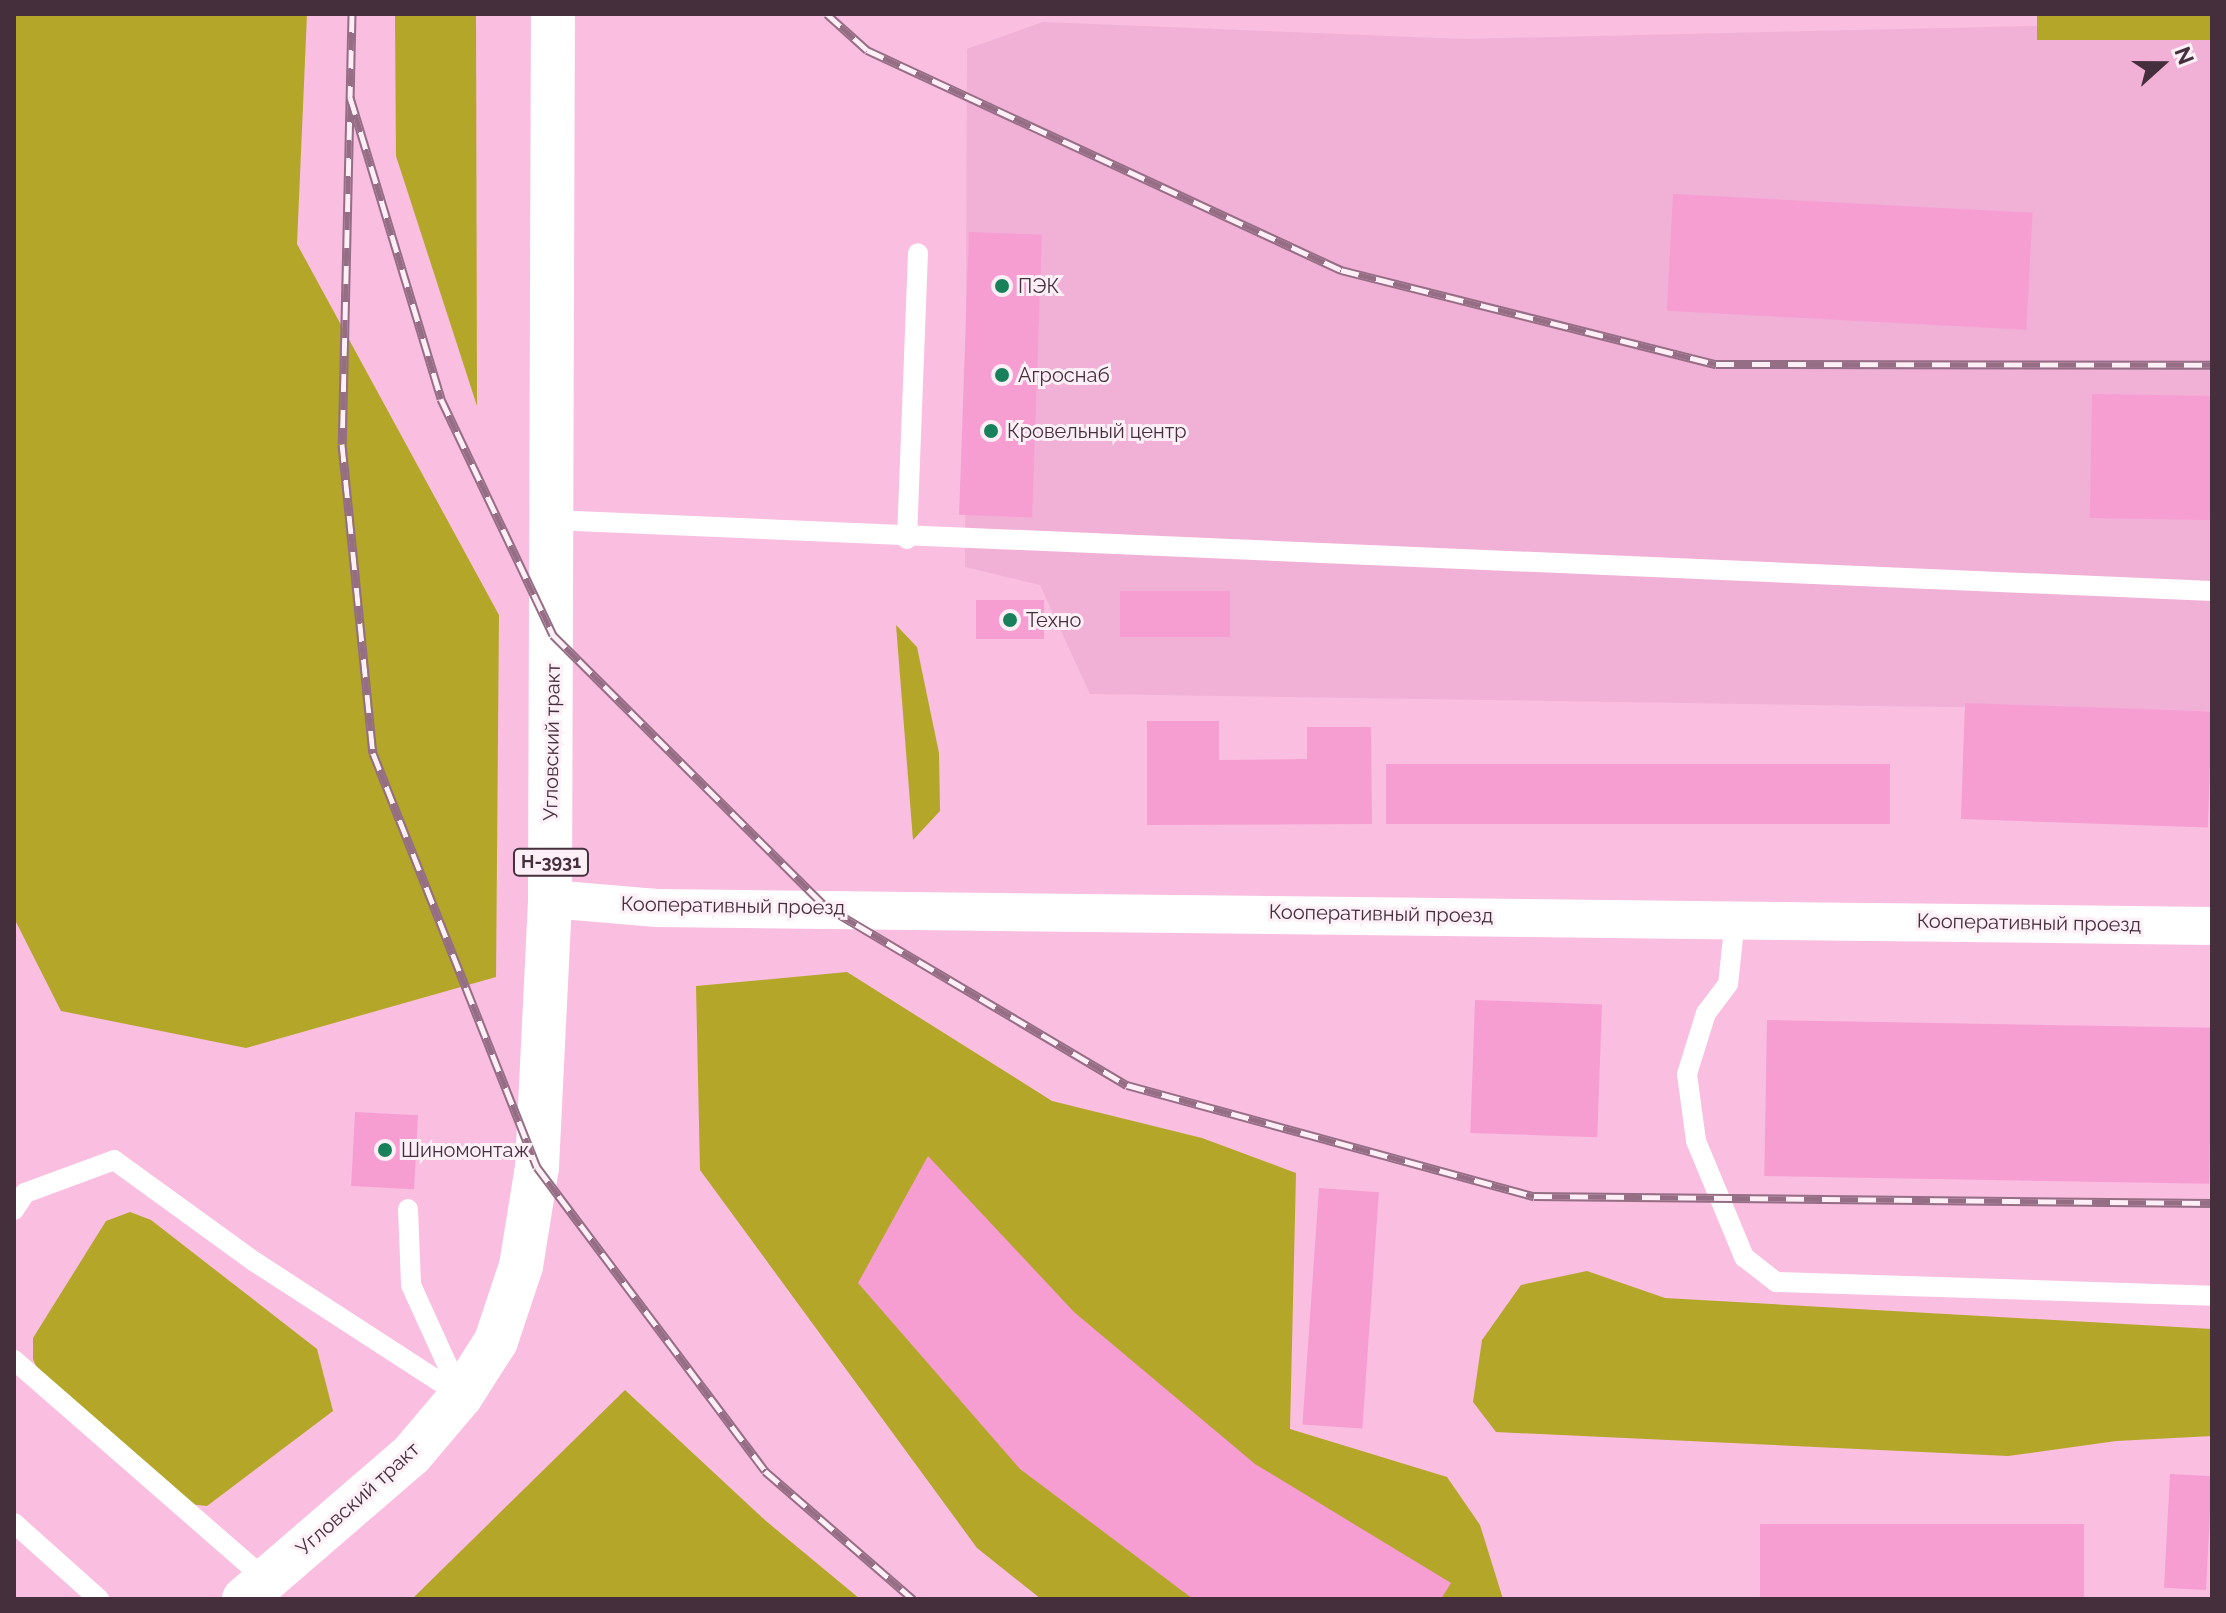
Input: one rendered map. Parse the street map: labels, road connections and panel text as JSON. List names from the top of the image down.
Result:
{
  "streets": {
    "highway": ["Угловский тракт", "Н-3931"],
    "street": ["Кооперативный проезд"]
  },
  "crossings": [
    ["Угловский тракт", "Кооперативный проезд"]
  ],
  "places": [
    "ПЭК",
    "Агроснаб",
    "Кровельный центр",
    "Техно",
    "Шиномонтаж"
  ],
  "north": "right"
}
